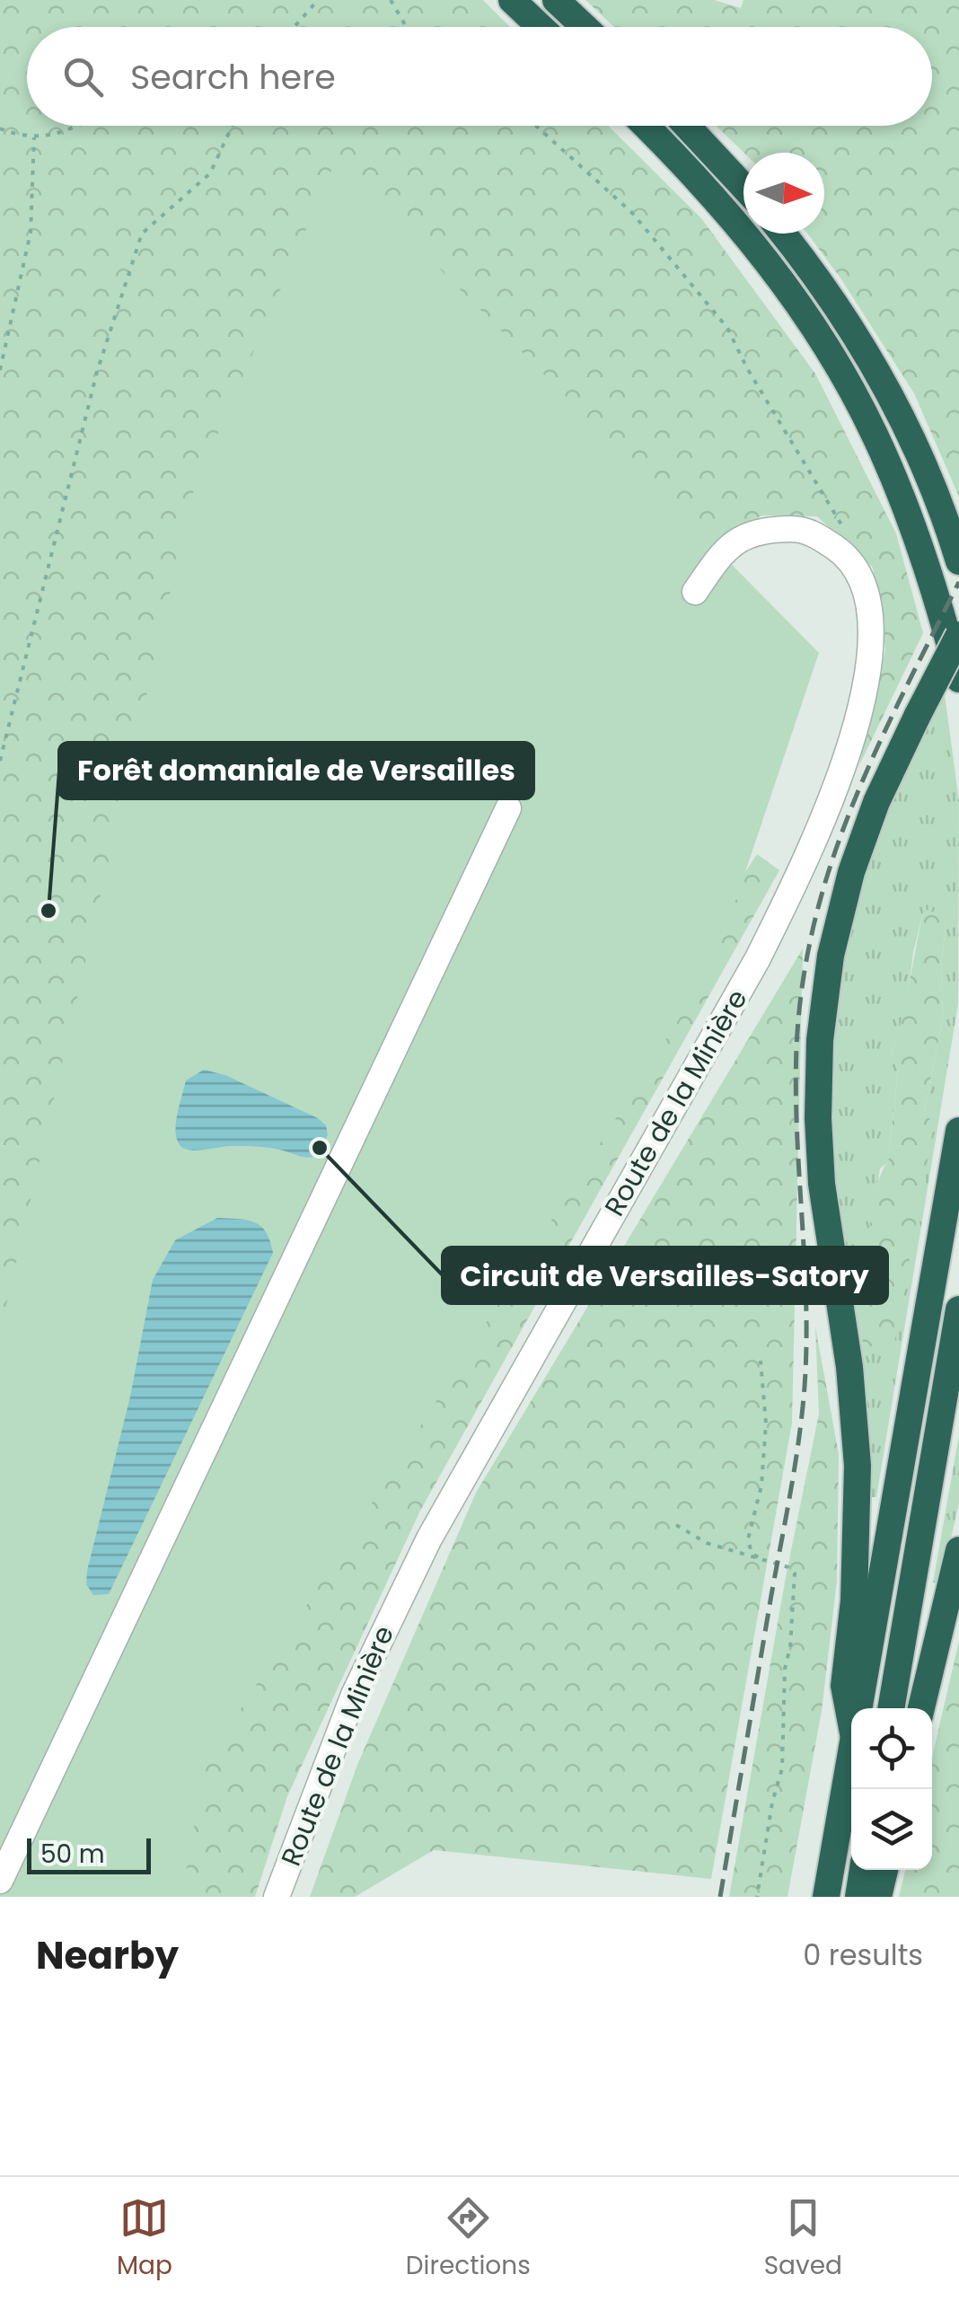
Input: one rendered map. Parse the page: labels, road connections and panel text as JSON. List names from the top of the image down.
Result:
{
  "streets": {
    "street": ["Route de la Minière"]
  },
  "places": ["Forêt domaniale de Versailles", "Circuit de Versailles-Satory"],
  "scale_bar": "50 m",
  "north": "right",
  "page": {
    "search": "Search here",
    "scale": "50 m",
    "heading": ["Nearby", "0 results"],
    "nav": ["Map", "Directions", "Saved"]
  }
}
